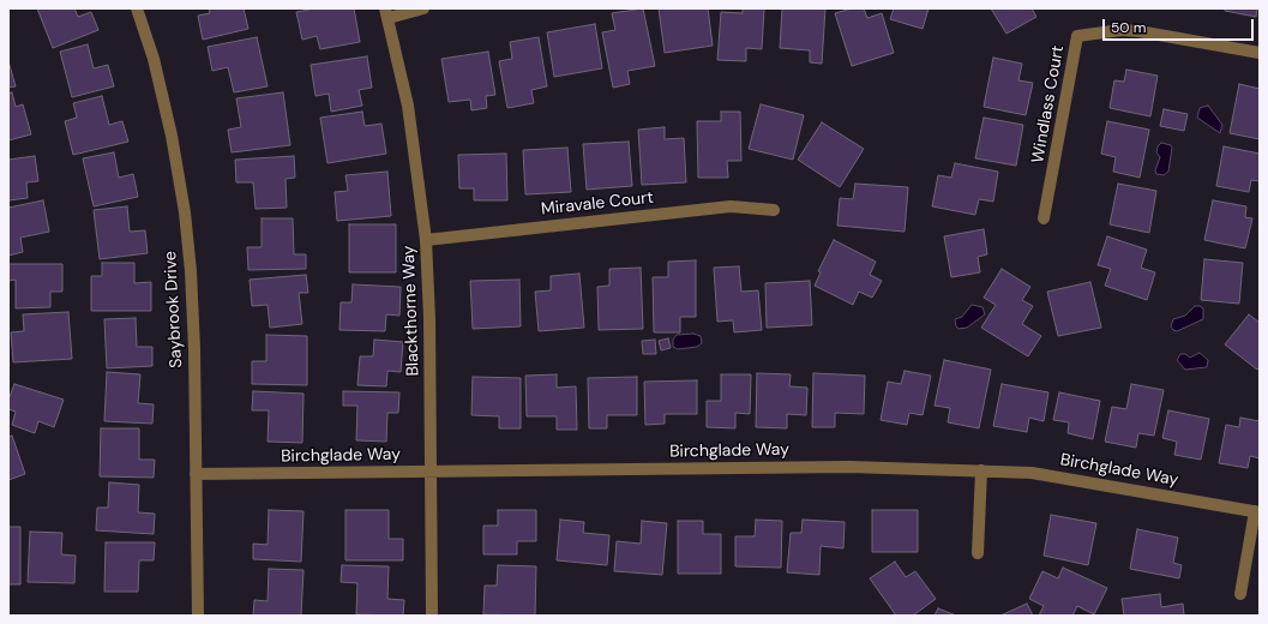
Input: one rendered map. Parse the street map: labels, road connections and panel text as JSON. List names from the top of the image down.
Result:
{
  "streets": {
    "street": [
      "Windlass Court",
      "Miravale Court",
      "Saybrook Drive",
      "Blackthorne Way",
      "Birchglade Way"
    ]
  },
  "crossings": [
    ["Miravale Court", "Blackthorne Way"],
    ["Saybrook Drive", "Birchglade Way"],
    ["Blackthorne Way", "Birchglade Way"]
  ],
  "scale_bar": "50 m"
}
